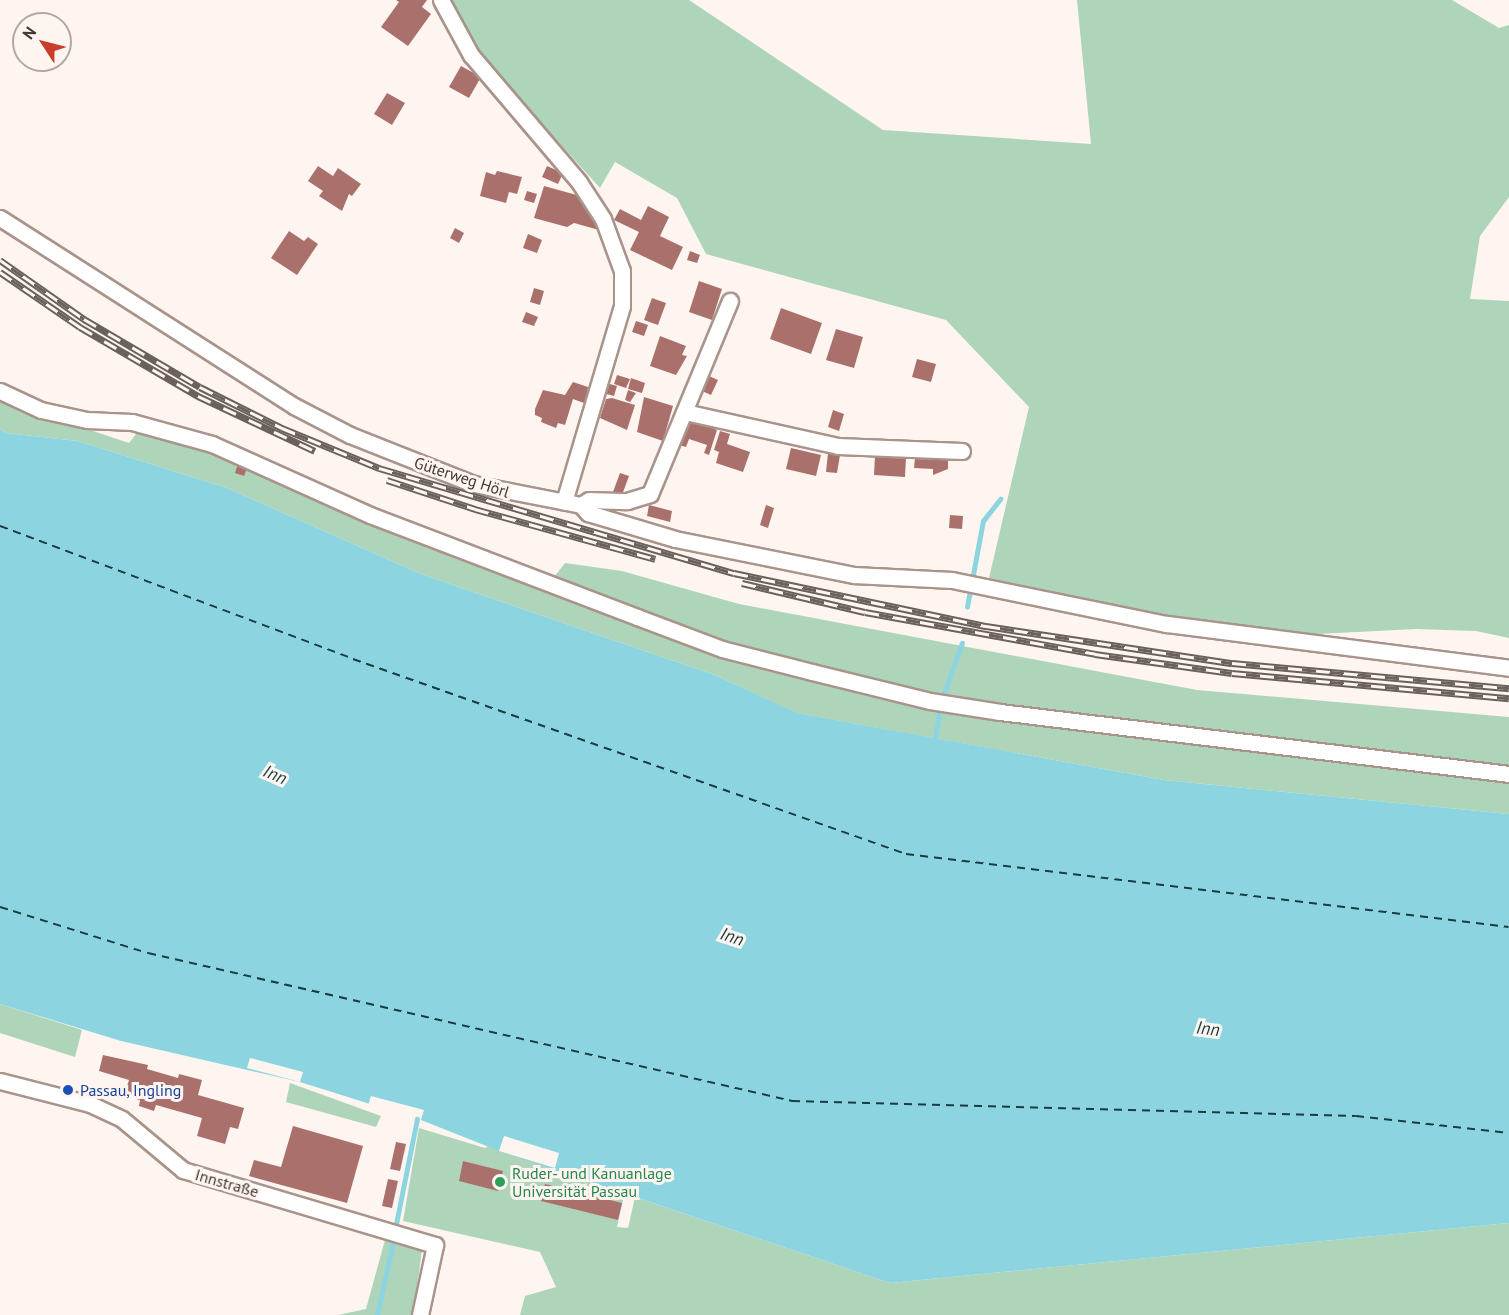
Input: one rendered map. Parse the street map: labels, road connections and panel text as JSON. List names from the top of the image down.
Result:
{
  "streets": {
    "street": ["Güterweg Hörl", "Innstraße"]
  },
  "water": ["Inn"],
  "places": ["Passau, Ingling", "Ruder- und Kanuanlage Universität Passau"],
  "north": "top left"
}
